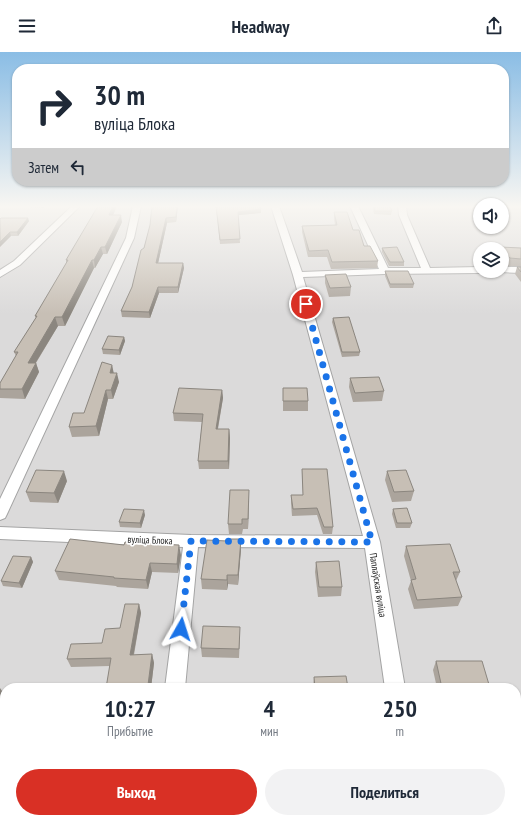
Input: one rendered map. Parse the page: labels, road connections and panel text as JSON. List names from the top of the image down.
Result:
{
  "streets": {
    "street": ["вуліца Блока", "Паплаўская вуліца"]
  },
  "crossings": [
    ["вуліца Блока", "Паплаўская вуліца"]
  ],
  "page": {
    "header": "Headway",
    "turn": ["30 m", "вуліца Блока"],
    "then": "Затем",
    "eta": [
      "10:27",
      "Прибытие",
      "4",
      "мин",
      "250",
      "m"
    ],
    "buttons": ["Выход", "Поделиться"]
  }
}
